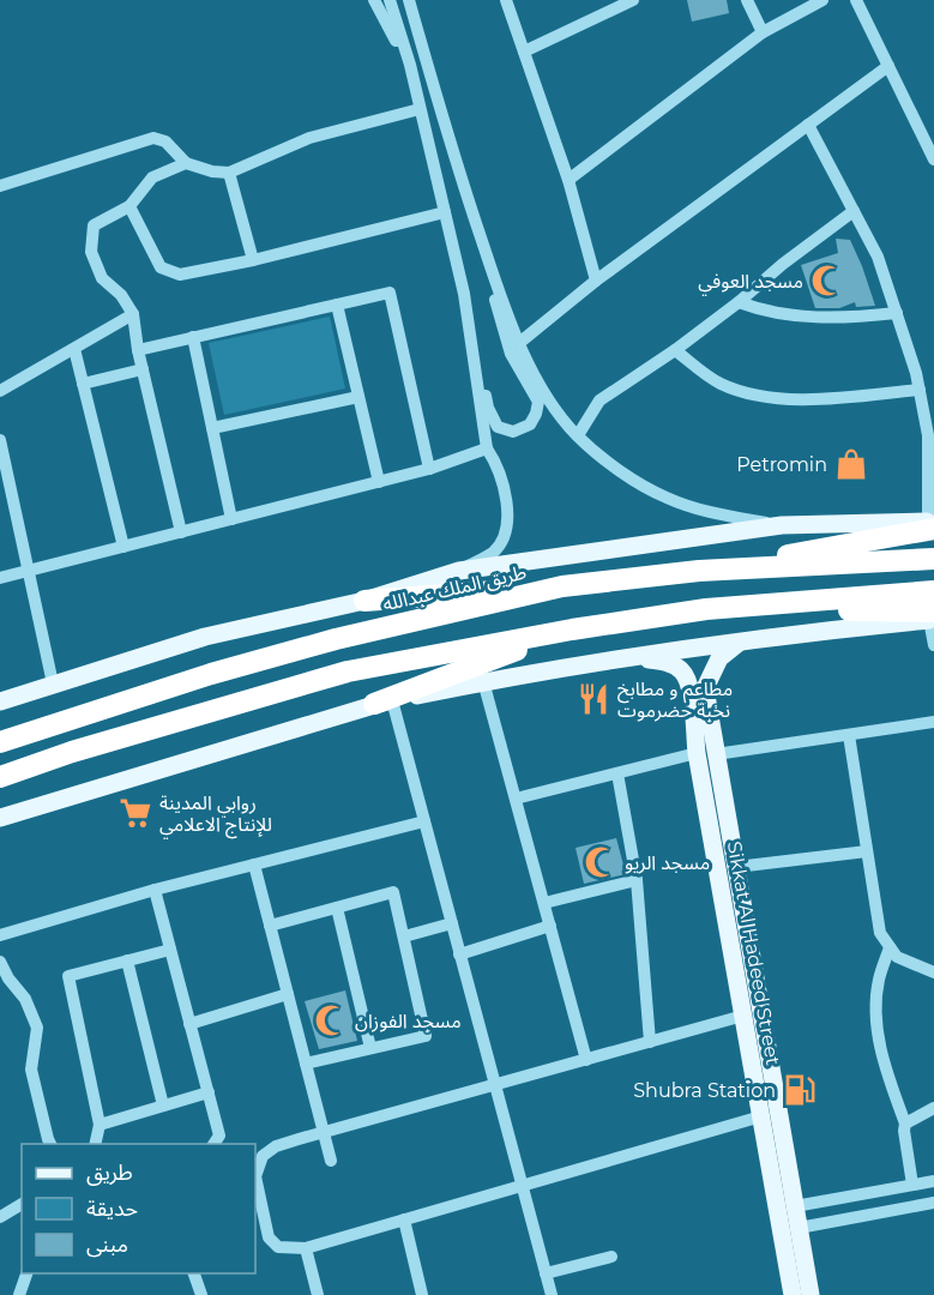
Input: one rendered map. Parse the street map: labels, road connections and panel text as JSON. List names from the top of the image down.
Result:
{
  "streets": {
    "highway": ["طريق الملك عبدالله"],
    "main road": ["Sikkat Al Hadeed Street"]
  },
  "places": {
    "mosque": ["مسجد العوفي", "مسجد الريو", "مسجد الفوزان"],
    "shop": ["Petromin"],
    "restaurant": ["مطاعم و مطابخ نخبة حضرموت"],
    "supermarket": ["روابي المدينة للإنتاج الاعلامي"],
    "fuel station": ["Shubra Station"]
  },
  "legend": ["طريق", "حديقة", "مبنى"]
}
